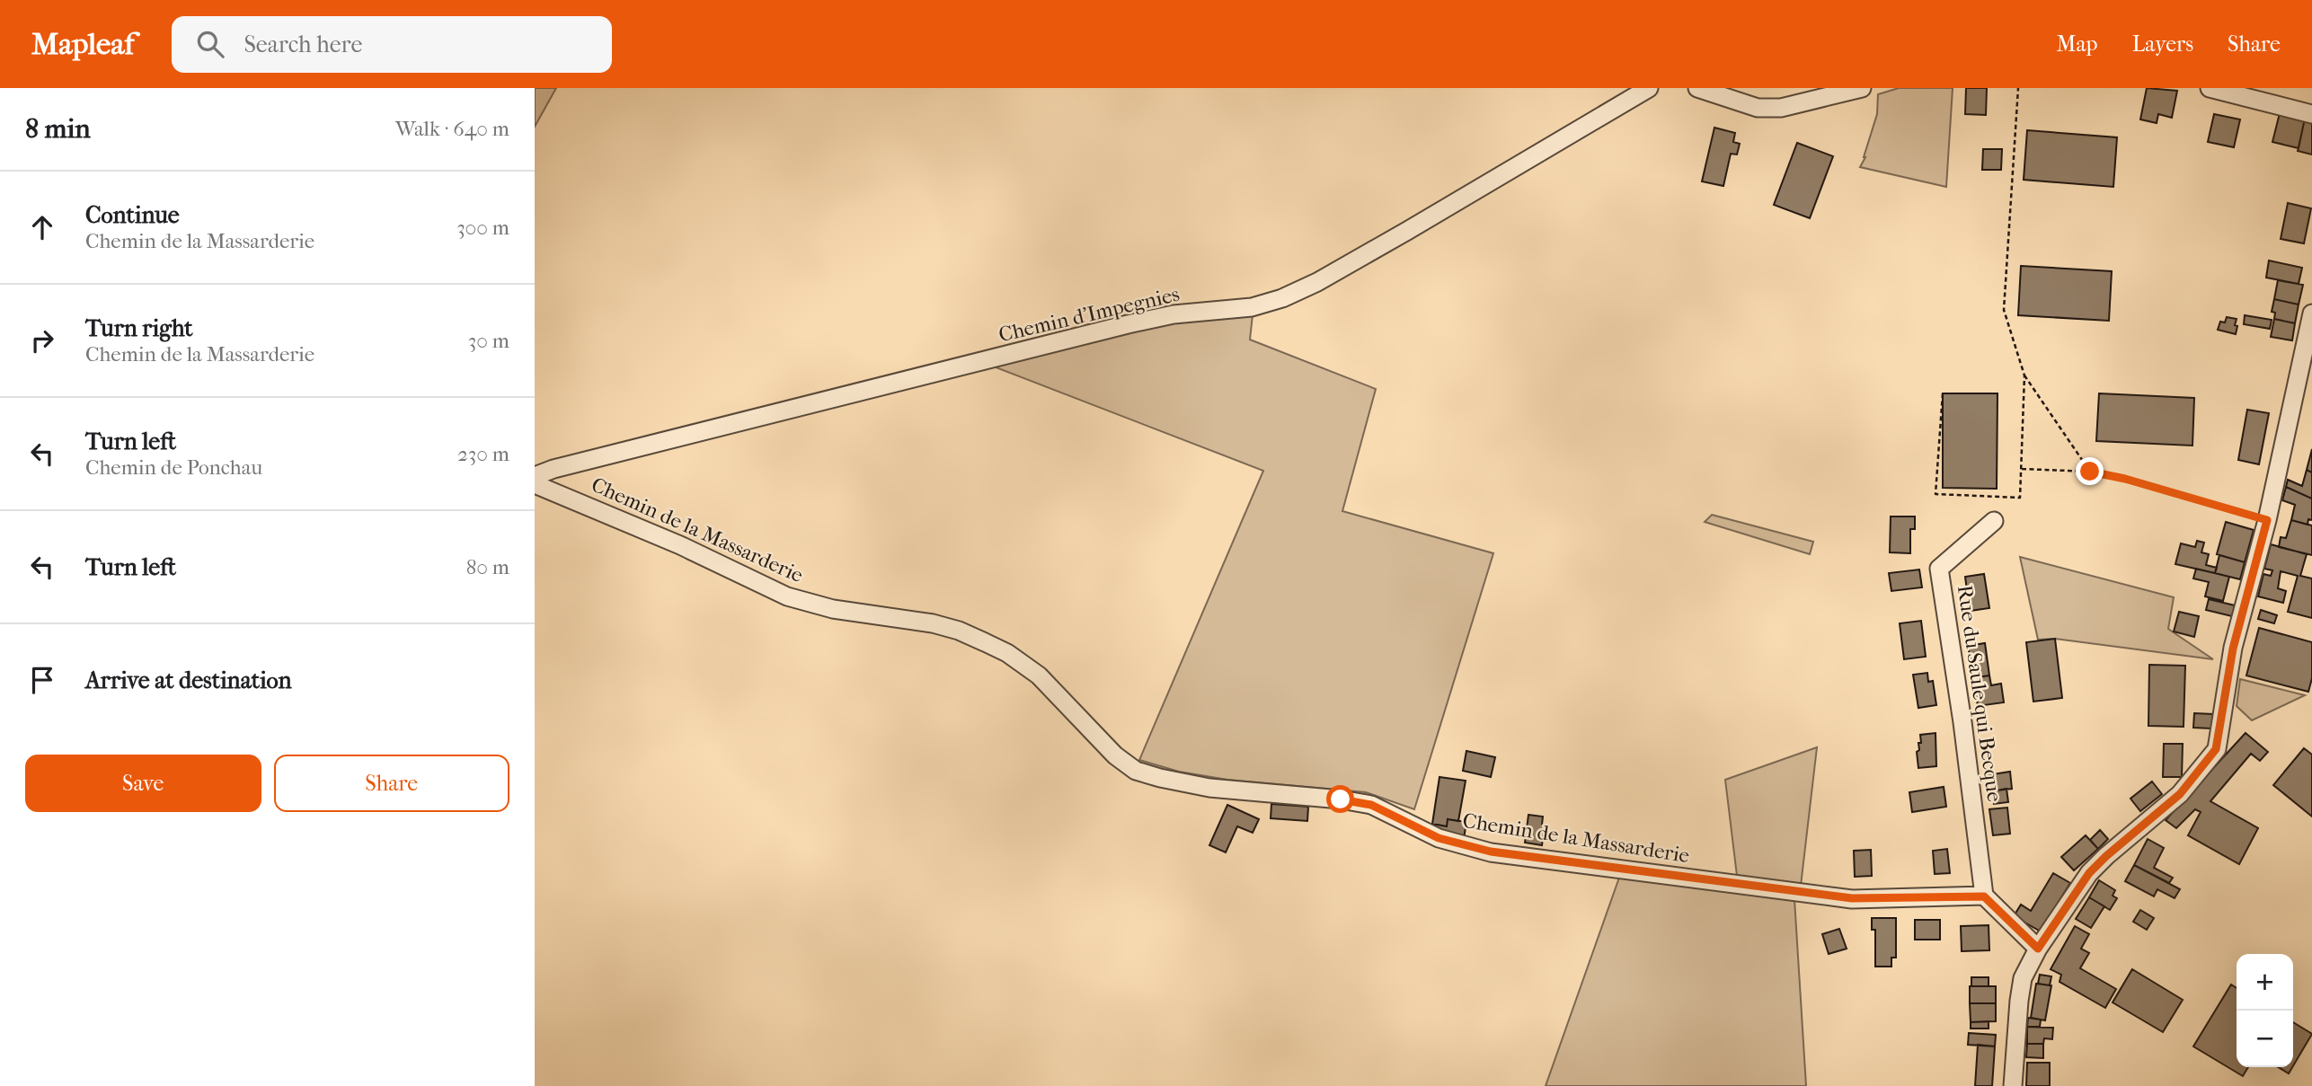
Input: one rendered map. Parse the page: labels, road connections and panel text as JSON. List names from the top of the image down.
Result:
{
  "streets": {
    "street": ["Chemin d'Impegnies", "Chemin de la Massarderie", "Rue du Saule qui Becque"]
  },
  "crossings": [
    ["Chemin de la Massarderie", "Rue du Saule qui Becque"]
  ],
  "page": {
    "header": "Mapleaf",
    "search": "Search here",
    "nav": ["Map", "Layers", "Share"],
    "heading": ["8 min", "Walk · 640 m"],
    "list": [
      ["Continue", "Chemin de la Massarderie", "300 m"],
      ["Turn right", "Chemin de la Massarderie", "30 m"],
      ["Turn left", "Chemin de Ponchau", "230 m"],
      ["Turn left", "80 m"],
      "Arrive at destination"
    ],
    "buttons": ["Save", "Share"],
    "map_buttons": ["+", "−"]
  }
}
